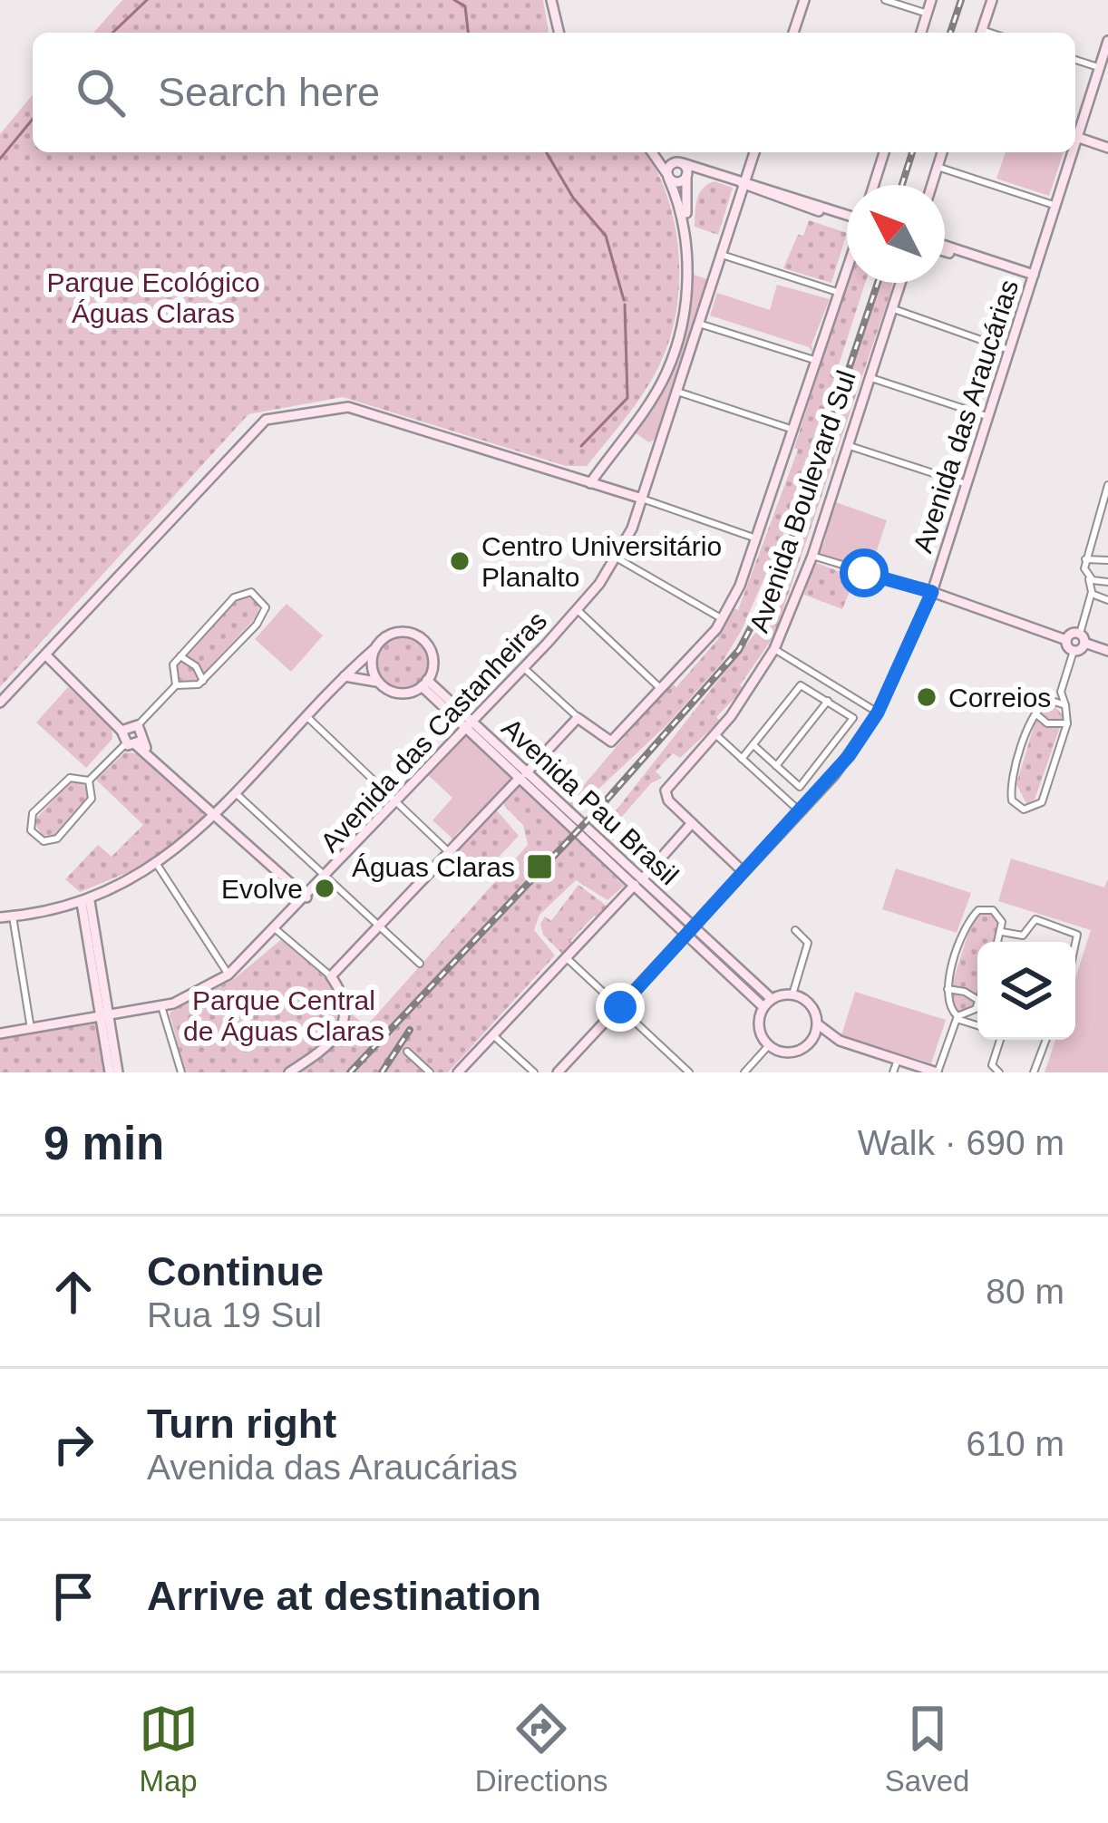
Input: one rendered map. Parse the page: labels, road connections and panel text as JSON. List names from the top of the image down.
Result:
{
  "streets": {
    "street": [
      "Avenida das Araucárias",
      "Avenida Boulevard Sul",
      "Avenida das Castanheiras",
      "Avenida Pau Brasil"
    ]
  },
  "crossings": [
    ["Avenida das Araucárias", "Avenida Pau Brasil"],
    ["Avenida das Castanheiras", "Avenida Pau Brasil"]
  ],
  "parks": ["Parque Ecológico Águas Claras", "Parque Central de Águas Claras"],
  "places": {
    "other": ["Centro Universitário Planalto", "Correios", "Evolve"],
    "transit": ["Águas Claras"]
  },
  "north": "top left",
  "page": {
    "search": "Search here",
    "heading": ["9 min", "Walk · 690 m"],
    "list": [
      ["Continue", "Rua 19 Sul", "80 m"],
      ["Turn right", "Avenida das Araucárias", "610 m"],
      "Arrive at destination"
    ],
    "nav": ["Map", "Directions", "Saved"]
  }
}
